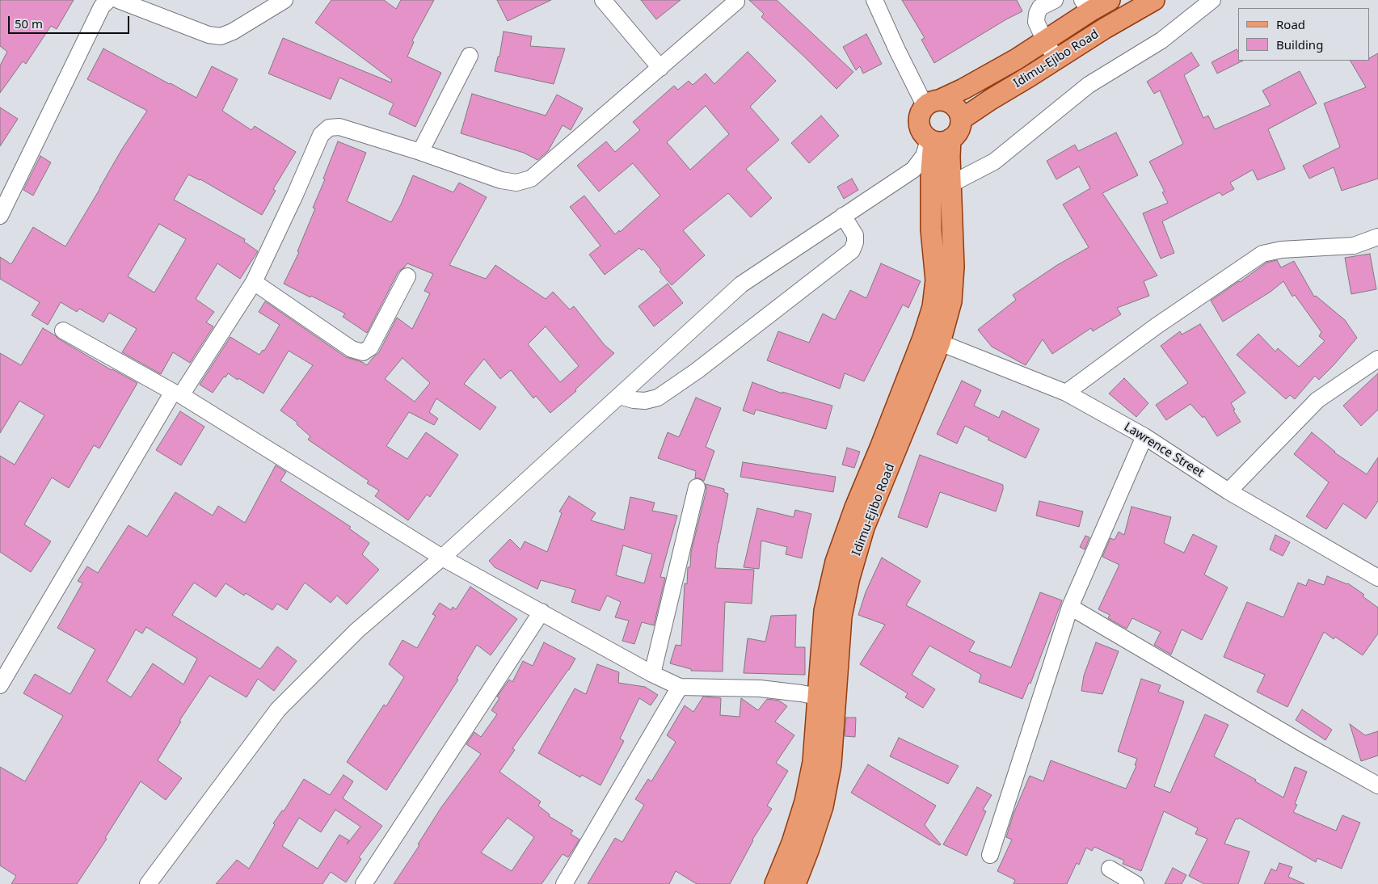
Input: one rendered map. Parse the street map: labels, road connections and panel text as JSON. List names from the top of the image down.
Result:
{
  "streets": {
    "main road": ["Idimu-Ejibo Road"],
    "street": ["Lawrence Street"]
  },
  "crossings": [
    ["Idimu-Ejibo Road", "Lawrence Street"]
  ],
  "legend": ["Road", "Building"],
  "scale_bar": "50 m"
}
